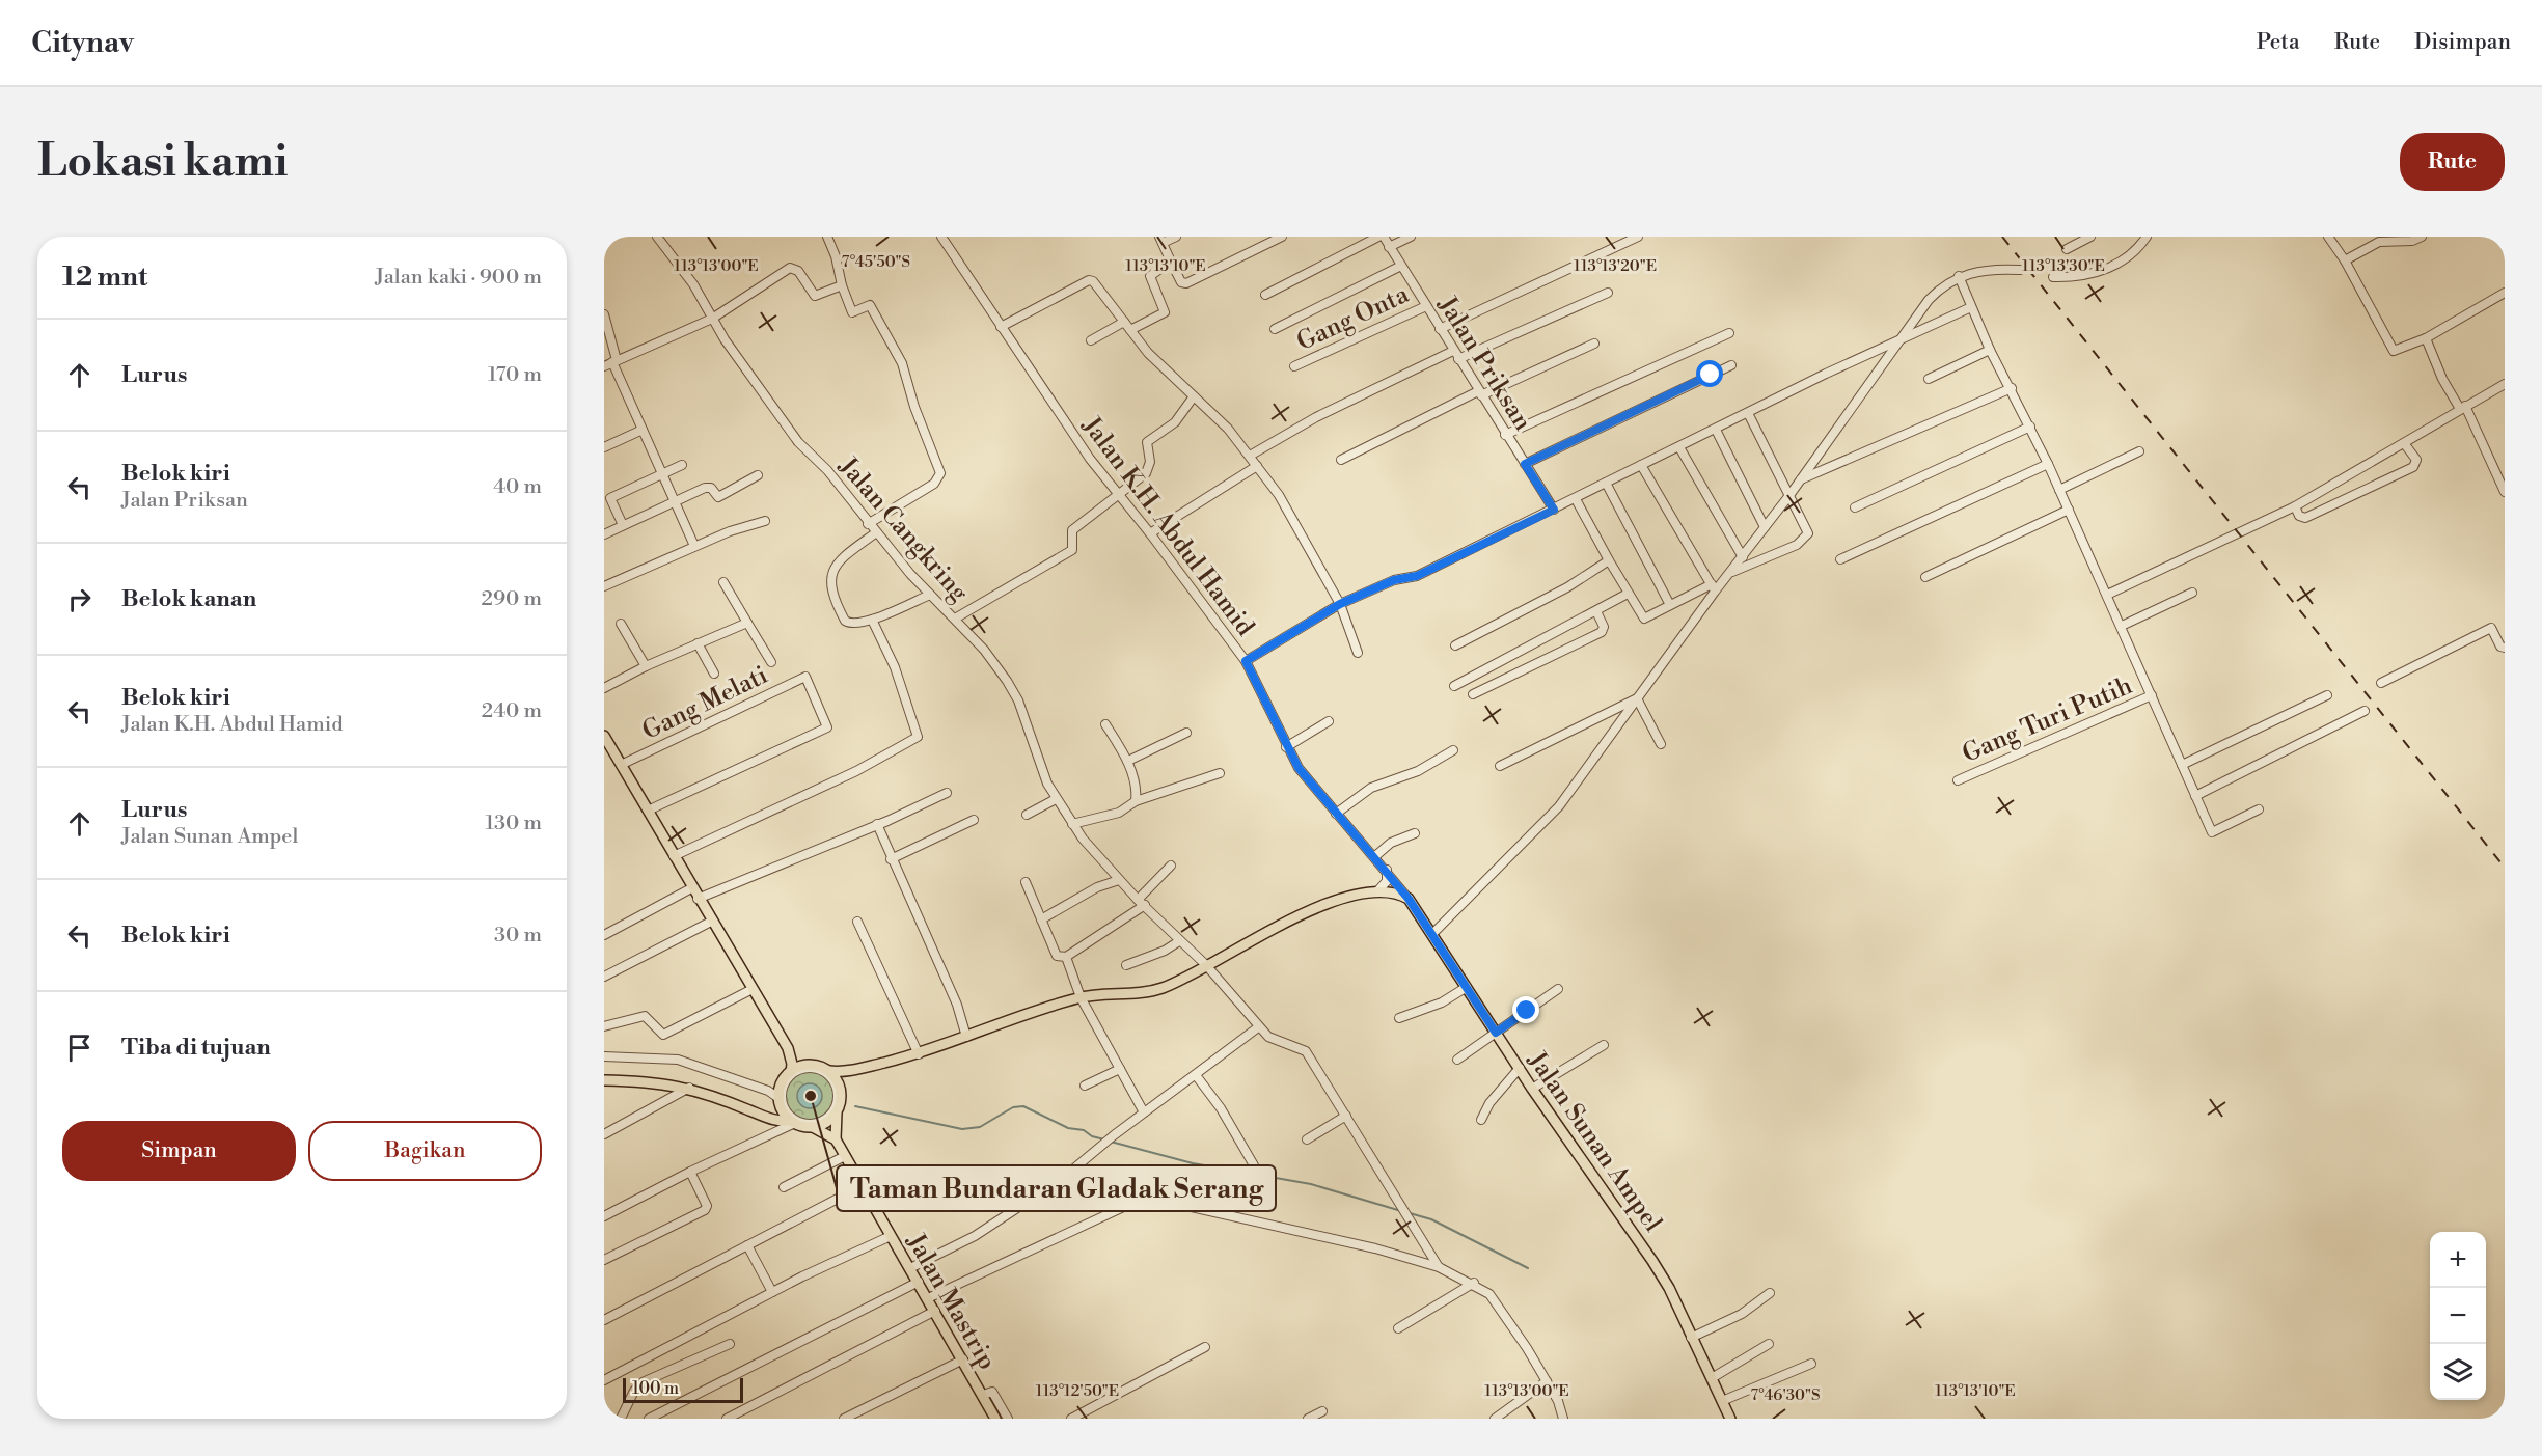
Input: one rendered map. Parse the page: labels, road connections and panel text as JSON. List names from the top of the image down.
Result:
{
  "streets": {
    "main road": ["Jalan Sunan Ampel", "Jalan Mastrip"],
    "street": [
      "Gang Onta",
      "Jalan Priksan",
      "Jalan K.H. Abdul Hamid",
      "Jalan Cangkring",
      "Gang Melati",
      "Gang Turi Putih"
    ]
  },
  "crossings": [
    ["Gang Onta", "Jalan Priksan"],
    ["Jalan K.H. Abdul Hamid", "Jalan Sunan Ampel"]
  ],
  "places": ["Taman Bundaran Gladak Serang"],
  "scale_bar": "100 m",
  "page": {
    "header": "Citynav",
    "nav": ["Peta", "Rute", "Disimpan"],
    "buttons": [
      "Rute",
      ["Simpan", "Bagikan"]
    ],
    "title": "Lokasi kami",
    "heading": ["12 mnt", "Jalan kaki · 900 m"],
    "list": [
      ["Lurus", "170 m"],
      ["Belok kiri", "Jalan Priksan", "40 m"],
      ["Belok kanan", "290 m"],
      ["Belok kiri", "Jalan K.H. Abdul Hamid", "240 m"],
      ["Lurus", "Jalan Sunan Ampel", "130 m"],
      ["Belok kiri", "30 m"],
      "Tiba di tujuan"
    ],
    "map_buttons": ["+", "−"],
    "scale": "100 m"
  },
  "coordinates": [
    "7°45'50\"S",
    "113°13'10\"E",
    "113°13'00\"E",
    "113°13'20\"E",
    "113°13'30\"E",
    "113°12'50\"E",
    "7°46'30\"S"
  ]
}
